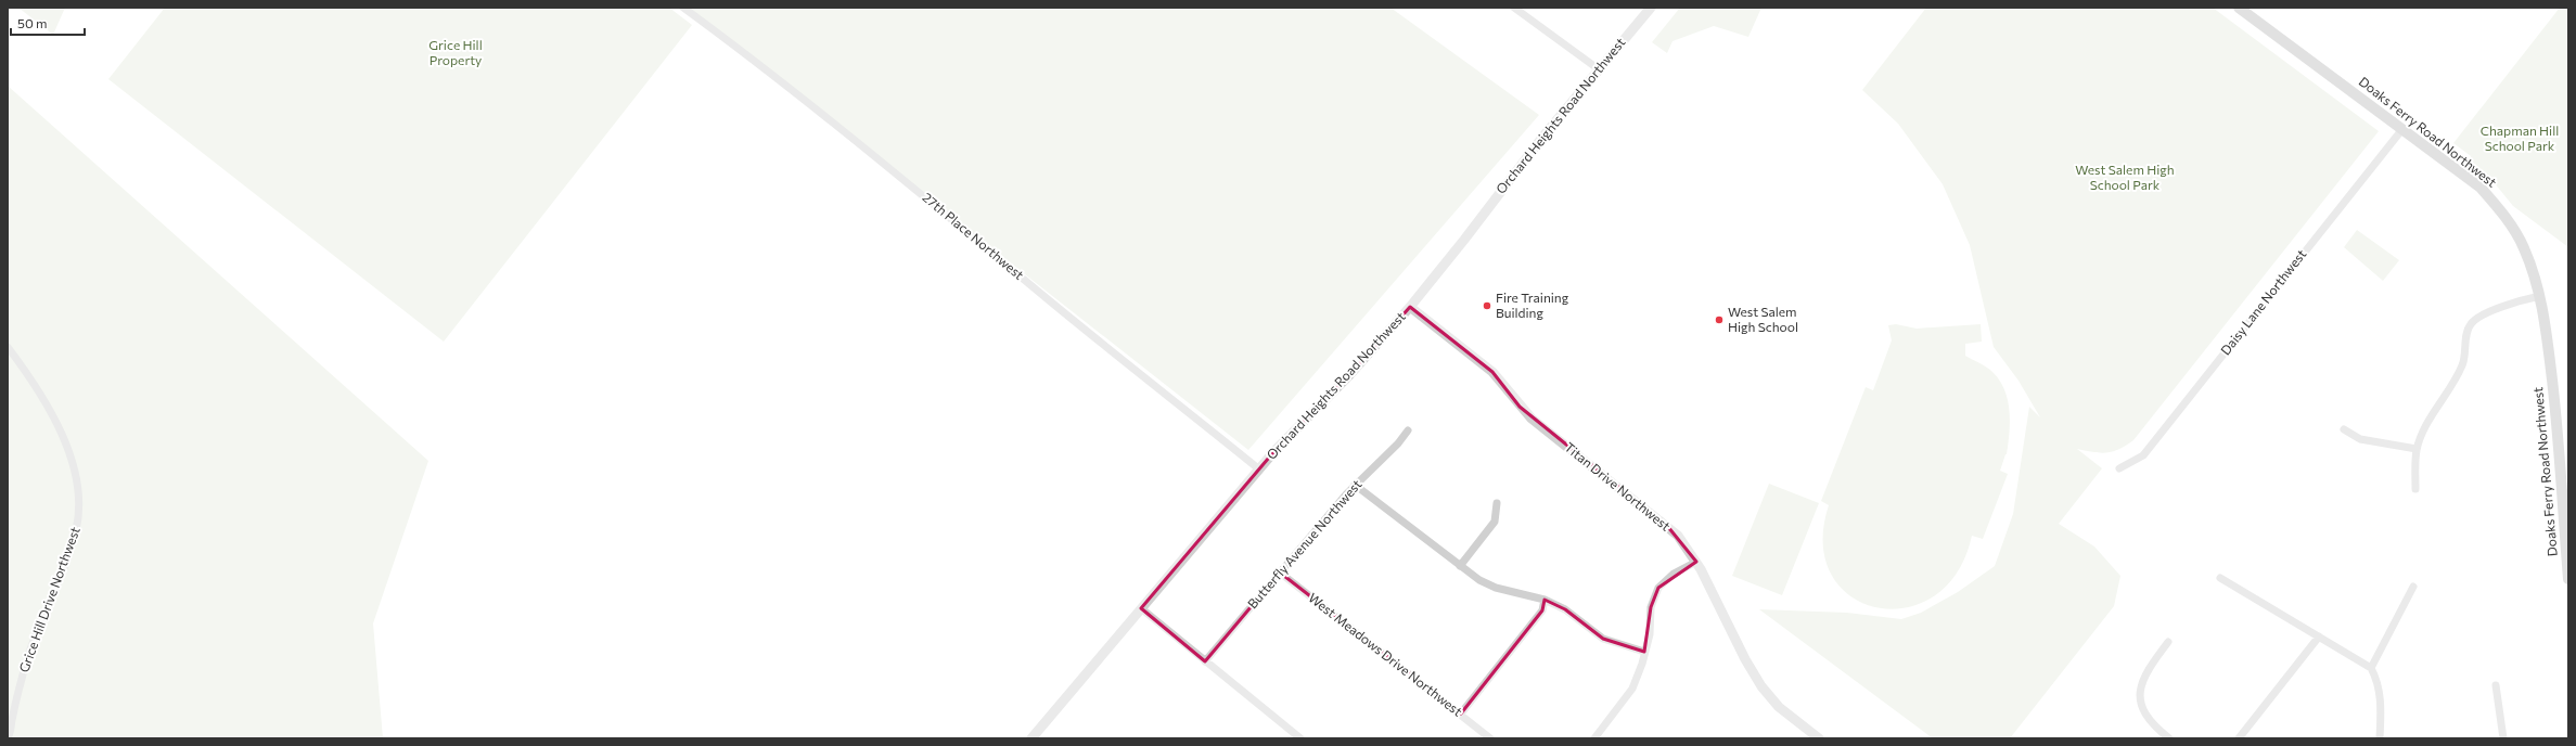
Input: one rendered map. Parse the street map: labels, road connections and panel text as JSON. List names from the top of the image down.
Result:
{
  "streets": {
    "main road": ["Doaks Ferry Road Northwest"],
    "street": [
      "Orchard Heights Road Northwest",
      "27th Place Northwest",
      "Daisy Lane Northwest",
      "Titan Drive Northwest",
      "Butterfly Avenue Northwest",
      "Grice Hill Drive Northwest",
      "West Meadows Drive Northwest"
    ]
  },
  "crossings": [
    ["Orchard Heights Road Northwest", "27th Place Northwest"],
    ["Orchard Heights Road Northwest", "Titan Drive Northwest"],
    ["Doaks Ferry Road Northwest", "Daisy Lane Northwest"],
    ["Butterfly Avenue Northwest", "West Meadows Drive Northwest"]
  ],
  "parks": ["Grice Hill Property", "Chapman Hill School Park", "West Salem High School Park"],
  "places": ["Fire Training Building", "West Salem High School"],
  "scale_bar": "50 m"
}
